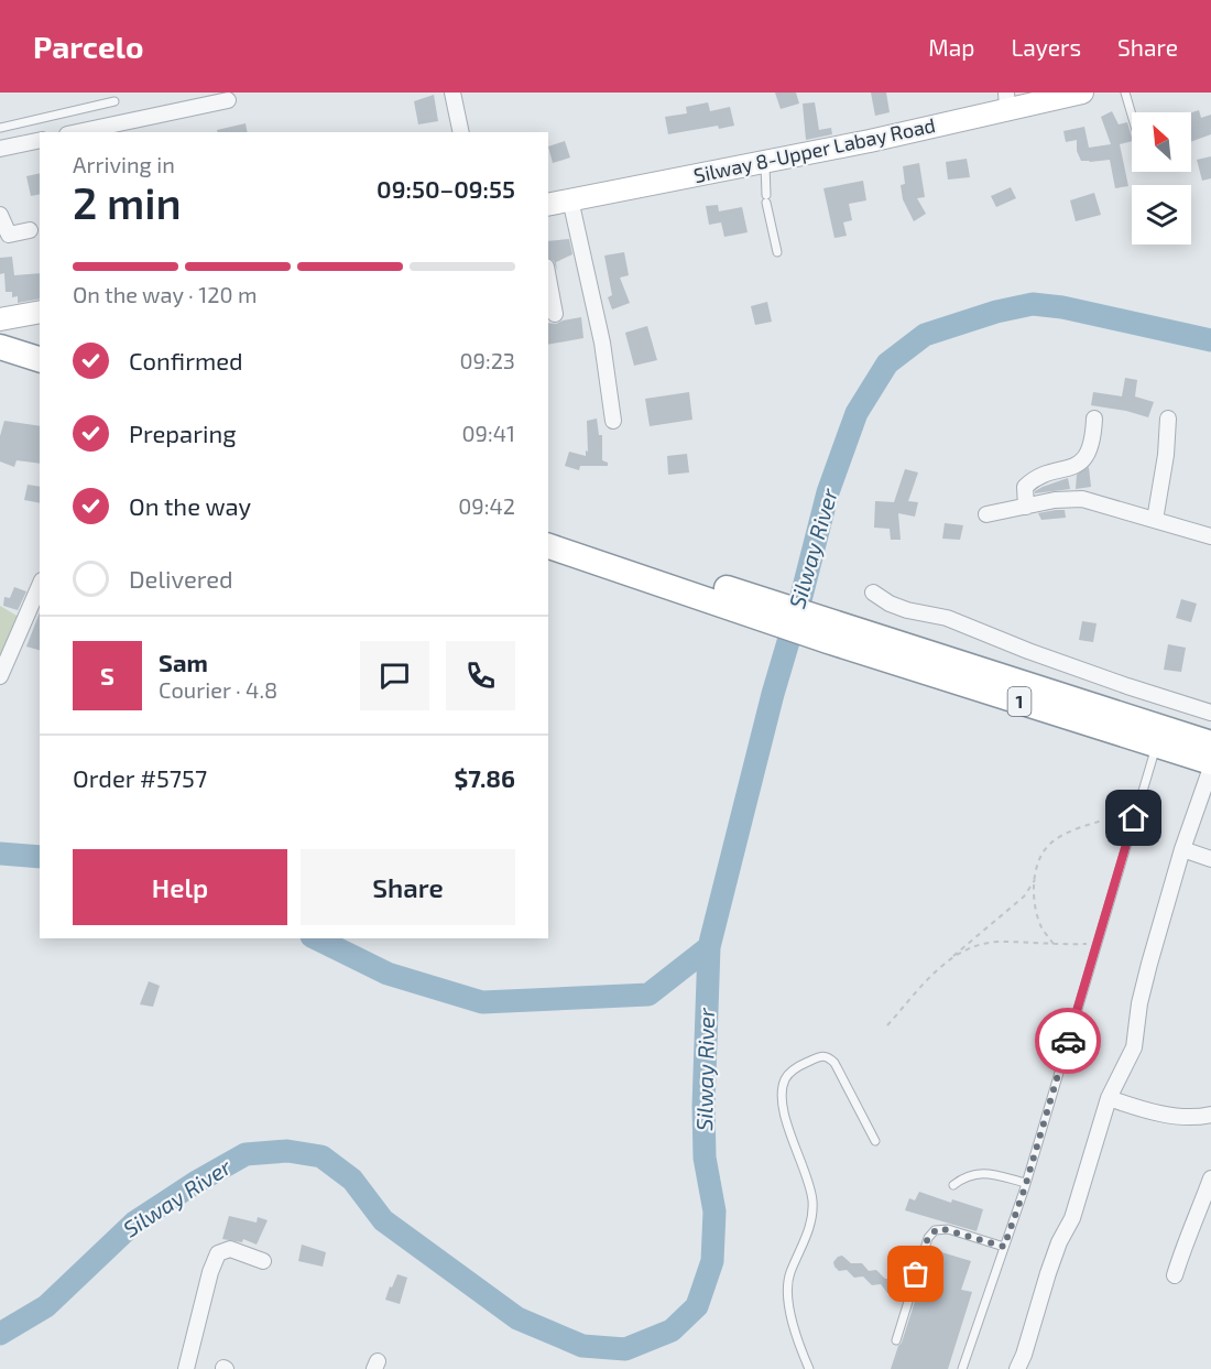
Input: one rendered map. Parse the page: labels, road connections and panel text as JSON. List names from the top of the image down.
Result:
{
  "streets": {
    "highway": ["1"],
    "main road": ["Silway 8-Upper Labay Road"]
  },
  "water": ["Silway River"],
  "north": "top left",
  "page": {
    "header": "Parcelo",
    "nav": ["Map", "Layers", "Share"],
    "heading": ["2 min", "Arriving in", "09:50–09:55"],
    "panel": [
      "Sam",
      "Courier · 4.8",
      "Order #5757",
      "$7.86"
    ],
    "bar": "On the way · 120 m",
    "list": [
      ["Confirmed", "09:23"],
      ["Preparing", "09:41"],
      ["On the way", "09:42"],
      "Delivered"
    ],
    "round": "S",
    "buttons": ["Help", "Share"]
  }
}
